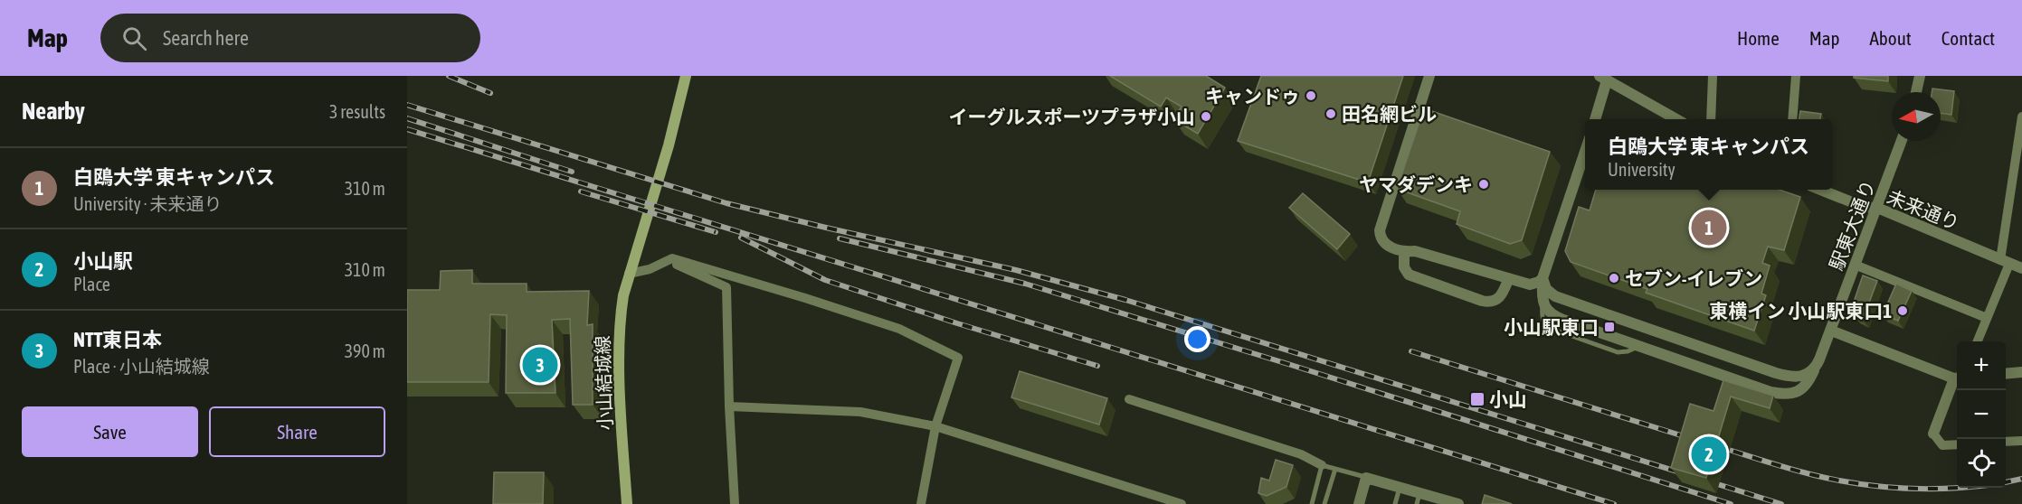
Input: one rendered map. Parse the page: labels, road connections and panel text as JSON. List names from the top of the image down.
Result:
{
  "streets": {
    "main road": ["小山結城線"],
    "street": ["未来通り", "駅東大通り"]
  },
  "crossings": [
    ["未来通り", "駅東大通り"]
  ],
  "places": {
    "other": [
      "キャンドゥ",
      "田名網ビル",
      "イーグルスポーツプラザ小山",
      "ヤマダデンキ",
      "セブン-イレブン",
      "東横イン 小山駅東口1"
    ],
    "transit": ["小山駅東口", "小山"]
  },
  "north": "left",
  "page": {
    "header": "Map",
    "search": "Search here",
    "nav": [
      "Home",
      "Map",
      "About",
      "Contact"
    ],
    "heading": ["Nearby", "3 results"],
    "popup": ["白鴎大学 東キャンパス", "University"],
    "list": [
      {
        "mark": "1",
        "name": "白鴎大学 東キャンパス",
        "note": "University · 未来通り",
        "value": "310 m"
      },
      {
        "mark": "2",
        "name": "小山駅",
        "note": "Place",
        "value": "310 m"
      },
      {
        "mark": "3",
        "name": "NTT東日本",
        "note": "Place · 小山結城線",
        "value": "390 m"
      }
    ],
    "pins": ["1", "3", "2"],
    "map_buttons": ["+", "−"],
    "buttons": ["Save", "Share"]
  }
}
